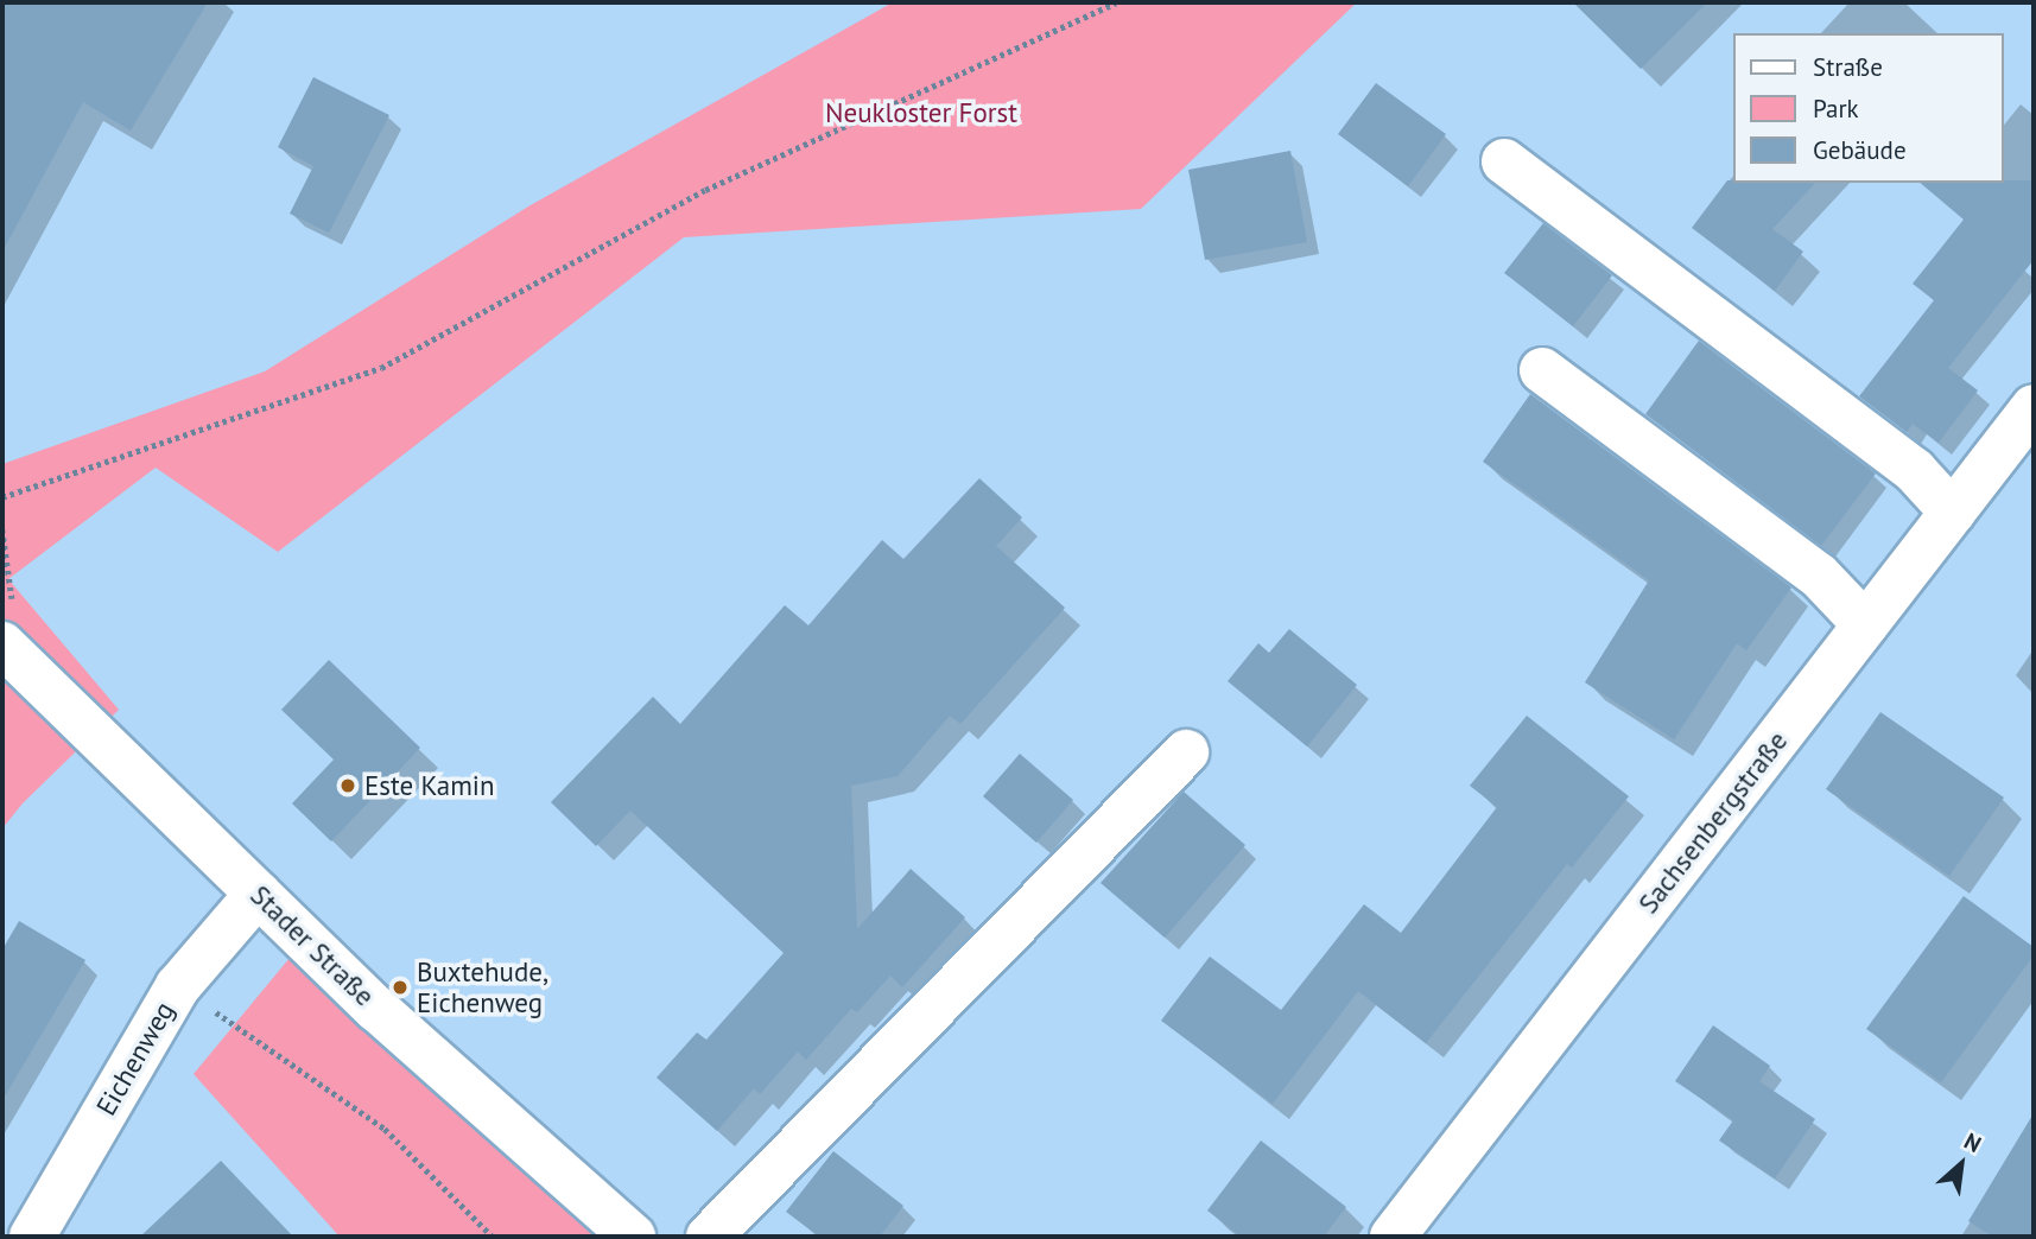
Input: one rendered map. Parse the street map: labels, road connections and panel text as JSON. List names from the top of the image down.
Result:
{
  "streets": {
    "street": ["Sachsenbergstraße", "Stader Straße", "Eichenweg"]
  },
  "crossings": [
    ["Stader Straße", "Eichenweg"]
  ],
  "parks": ["Neukloster Forst"],
  "places": ["Este Kamin", "Buxtehude, Eichenweg"],
  "legend": ["Straße", "Park", "Gebäude"],
  "north": "top right"
}
